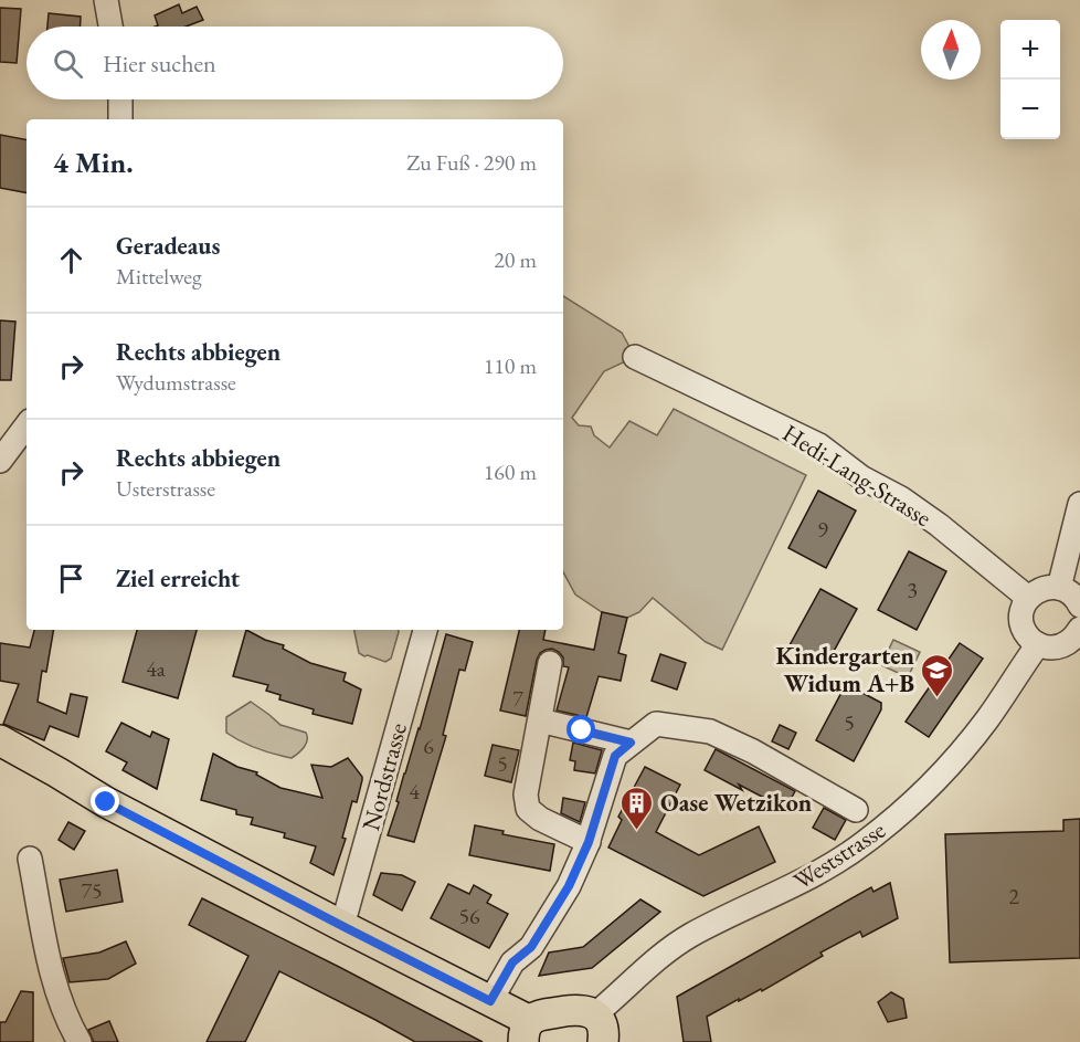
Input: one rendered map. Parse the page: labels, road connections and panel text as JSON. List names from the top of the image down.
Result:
{
  "streets": {
    "street": ["Hedi-Lang-Strasse", "Nordstrasse", "Weststrasse"]
  },
  "places": {
    "school or university": ["Kindergarten Widum A+B"],
    "building": ["Oase Wetzikon"]
  },
  "house_numbers": [
    "9",
    "3",
    "4a",
    "7",
    "5",
    "6",
    "5",
    "4",
    "75",
    "2",
    "56"
  ],
  "north": "top",
  "page": {
    "map_buttons": ["+", "−"],
    "search": "Hier suchen",
    "heading": ["4 Min.", "Zu Fuß · 290 m"],
    "list": [
      ["Geradeaus", "Mittelweg", "20 m"],
      ["Rechts abbiegen", "Wydumstrasse", "110 m"],
      ["Rechts abbiegen", "Usterstrasse", "160 m"],
      "Ziel erreicht"
    ]
  }
}
